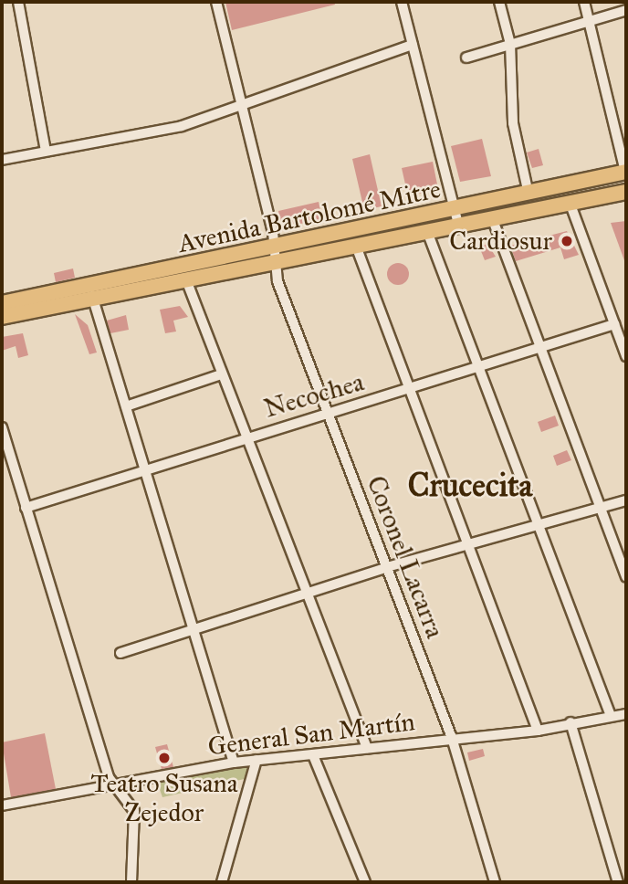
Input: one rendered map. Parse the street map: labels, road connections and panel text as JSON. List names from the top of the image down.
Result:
{
  "streets": {
    "main road": ["Avenida Bartolomé Mitre"],
    "street": ["Necochea", "Coronel Lacarra", "General San Martín"]
  },
  "crossings": [
    ["Avenida Bartolomé Mitre", "Coronel Lacarra"],
    ["Necochea", "Coronel Lacarra"],
    ["Coronel Lacarra", "General San Martín"]
  ],
  "districts": ["Crucecita"],
  "places": ["Cardiosur", "Teatro Susana Zejedor"]
}
